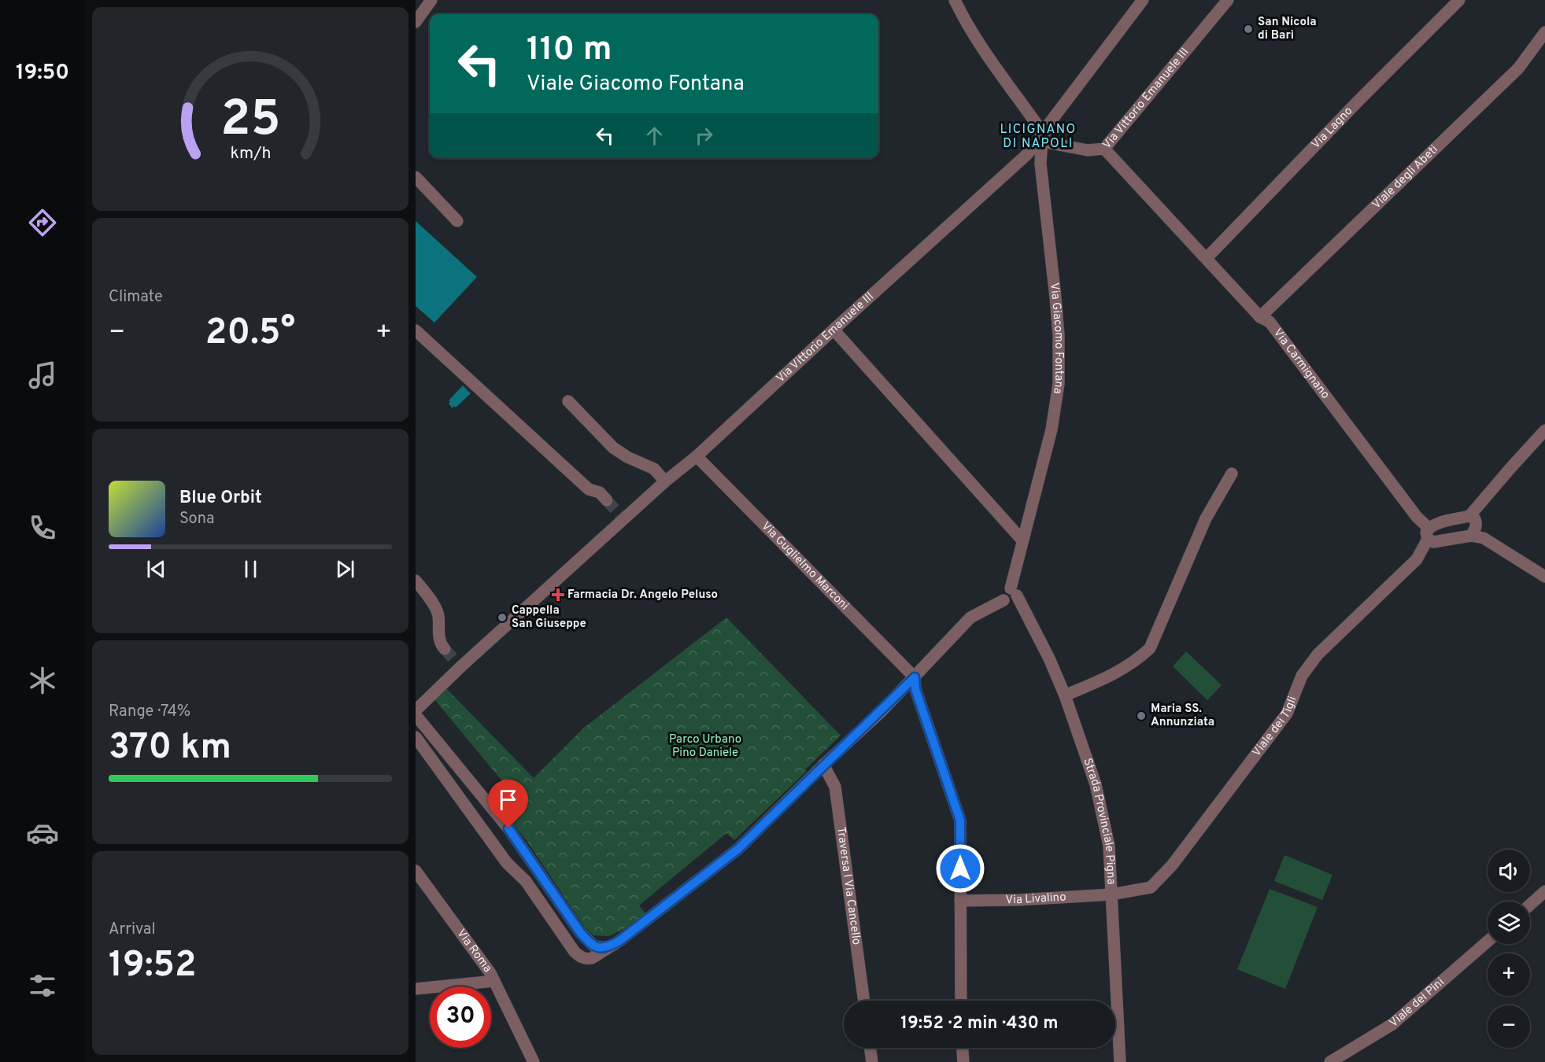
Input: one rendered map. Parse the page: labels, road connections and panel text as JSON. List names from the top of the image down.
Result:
{
  "streets": {
    "street": [
      "Via Vittorio Emanuele III",
      "Via Lagno",
      "Viale degli Abeti",
      "Via Giacomo Fontana",
      "Via Carmignano",
      "Via Guglielmo Marconi",
      "Viale dei Tigli",
      "Strada Provinciale Pigna",
      "Traversa I Via Cancello",
      "Via Livalino",
      "Via Roma",
      "Viale dei Pini"
    ]
  },
  "crossings": [
    ["Via Vittorio Emanuele III", "Via Giacomo Fontana"],
    ["Via Vittorio Emanuele III", "Via Carmignano"],
    ["Via Vittorio Emanuele III", "Via Guglielmo Marconi"],
    ["Via Lagno", "Via Carmignano"],
    ["Viale degli Abeti", "Via Carmignano"],
    ["Via Giacomo Fontana", "Via Guglielmo Marconi"],
    ["Via Giacomo Fontana", "Strada Provinciale Pigna"],
    ["Via Carmignano", "Viale dei Tigli"],
    ["Viale dei Tigli", "Strada Provinciale Pigna"],
    ["Viale dei Tigli", "Via Livalino"],
    ["Strada Provinciale Pigna", "Via Livalino"]
  ],
  "districts": ["LICIGNANO DI NAPOLI"],
  "parks": ["Parco Urbano Pino Daniele"],
  "places": {
    "other": ["San Nicola di Bari", "Cappella San Giuseppe", "Maria SS. Annunziata"],
    "health": ["Farmacia Dr. Angelo Peluso"]
  },
  "page": {
    "tabs": "19:50",
    "turn": ["110 m", "Viale Giacomo Fontana"],
    "tile": [
      "Climate",
      ["Range · 74%", "370 km"],
      ["Arrival", "19:52"]
    ],
    "heat": ["−", "20.5°", "+"],
    "song": ["Blue Orbit", "Sona"],
    "map_buttons": ["+", "−"],
    "limit": "30",
    "trip": "19:52 · 2 min · 430 m",
    "gauge": ["25", "km/h"]
  }
}
